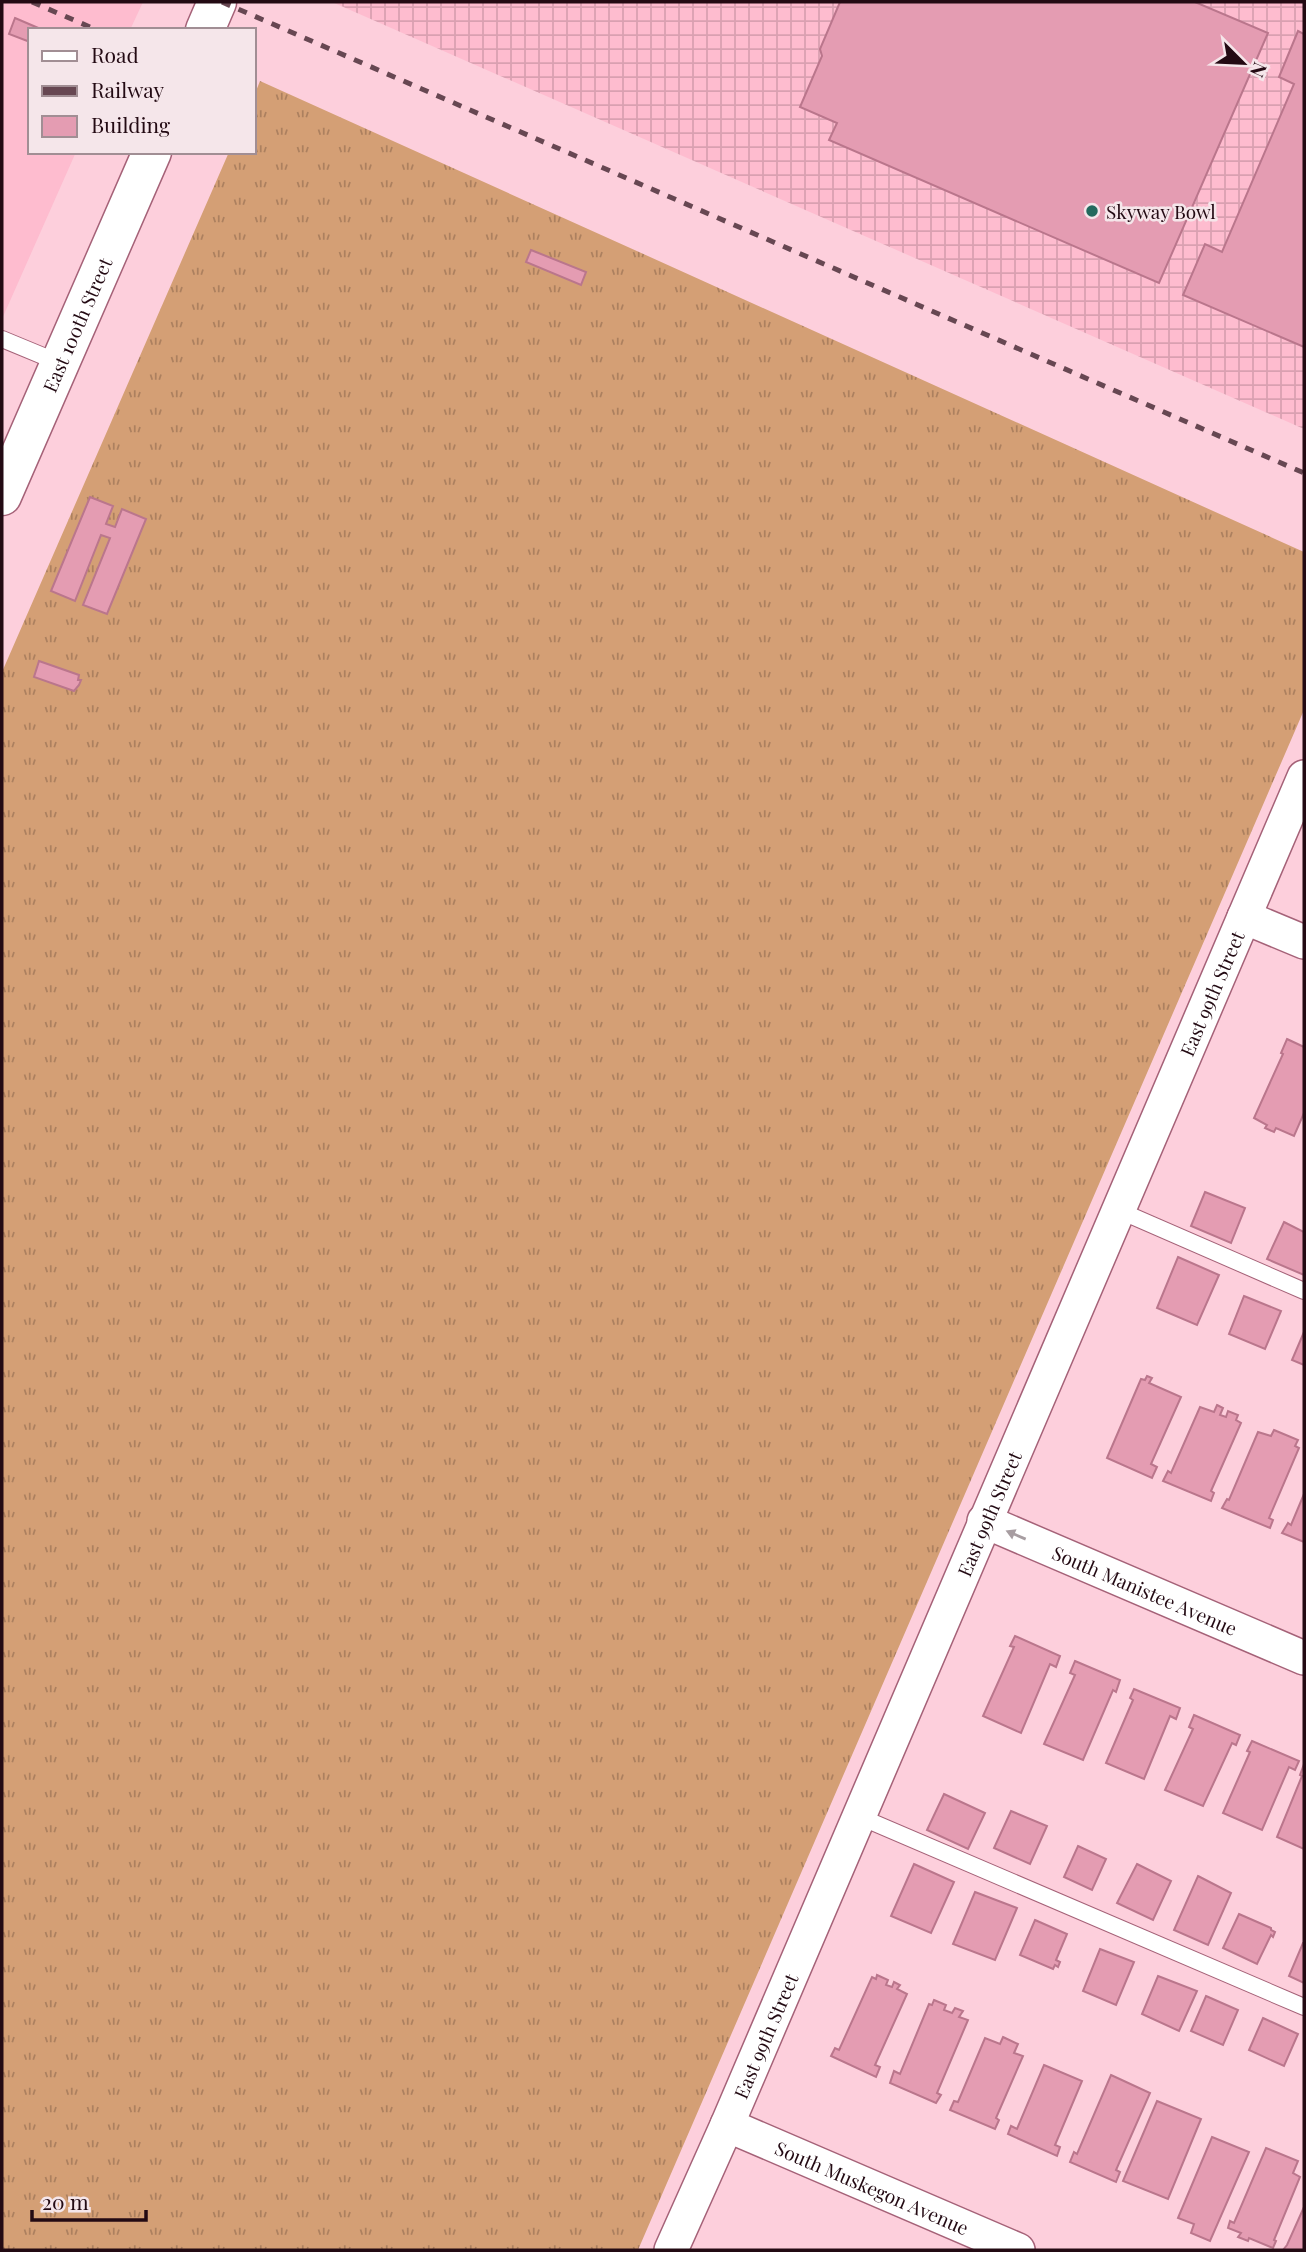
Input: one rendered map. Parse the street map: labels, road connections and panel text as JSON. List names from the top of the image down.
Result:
{
  "streets": {
    "main road": ["East 100th Street"],
    "street": ["East 99th Street", "South Manistee Avenue", "South Muskegon Avenue"]
  },
  "crossings": [
    ["East 99th Street", "South Manistee Avenue"],
    ["East 99th Street", "South Muskegon Avenue"]
  ],
  "one_way": ["South Manistee Avenue"],
  "places": ["Skyway Bowl"],
  "legend": ["Road", "Railway", "Building"],
  "scale_bar": "20 m",
  "north": "bottom right"
}
